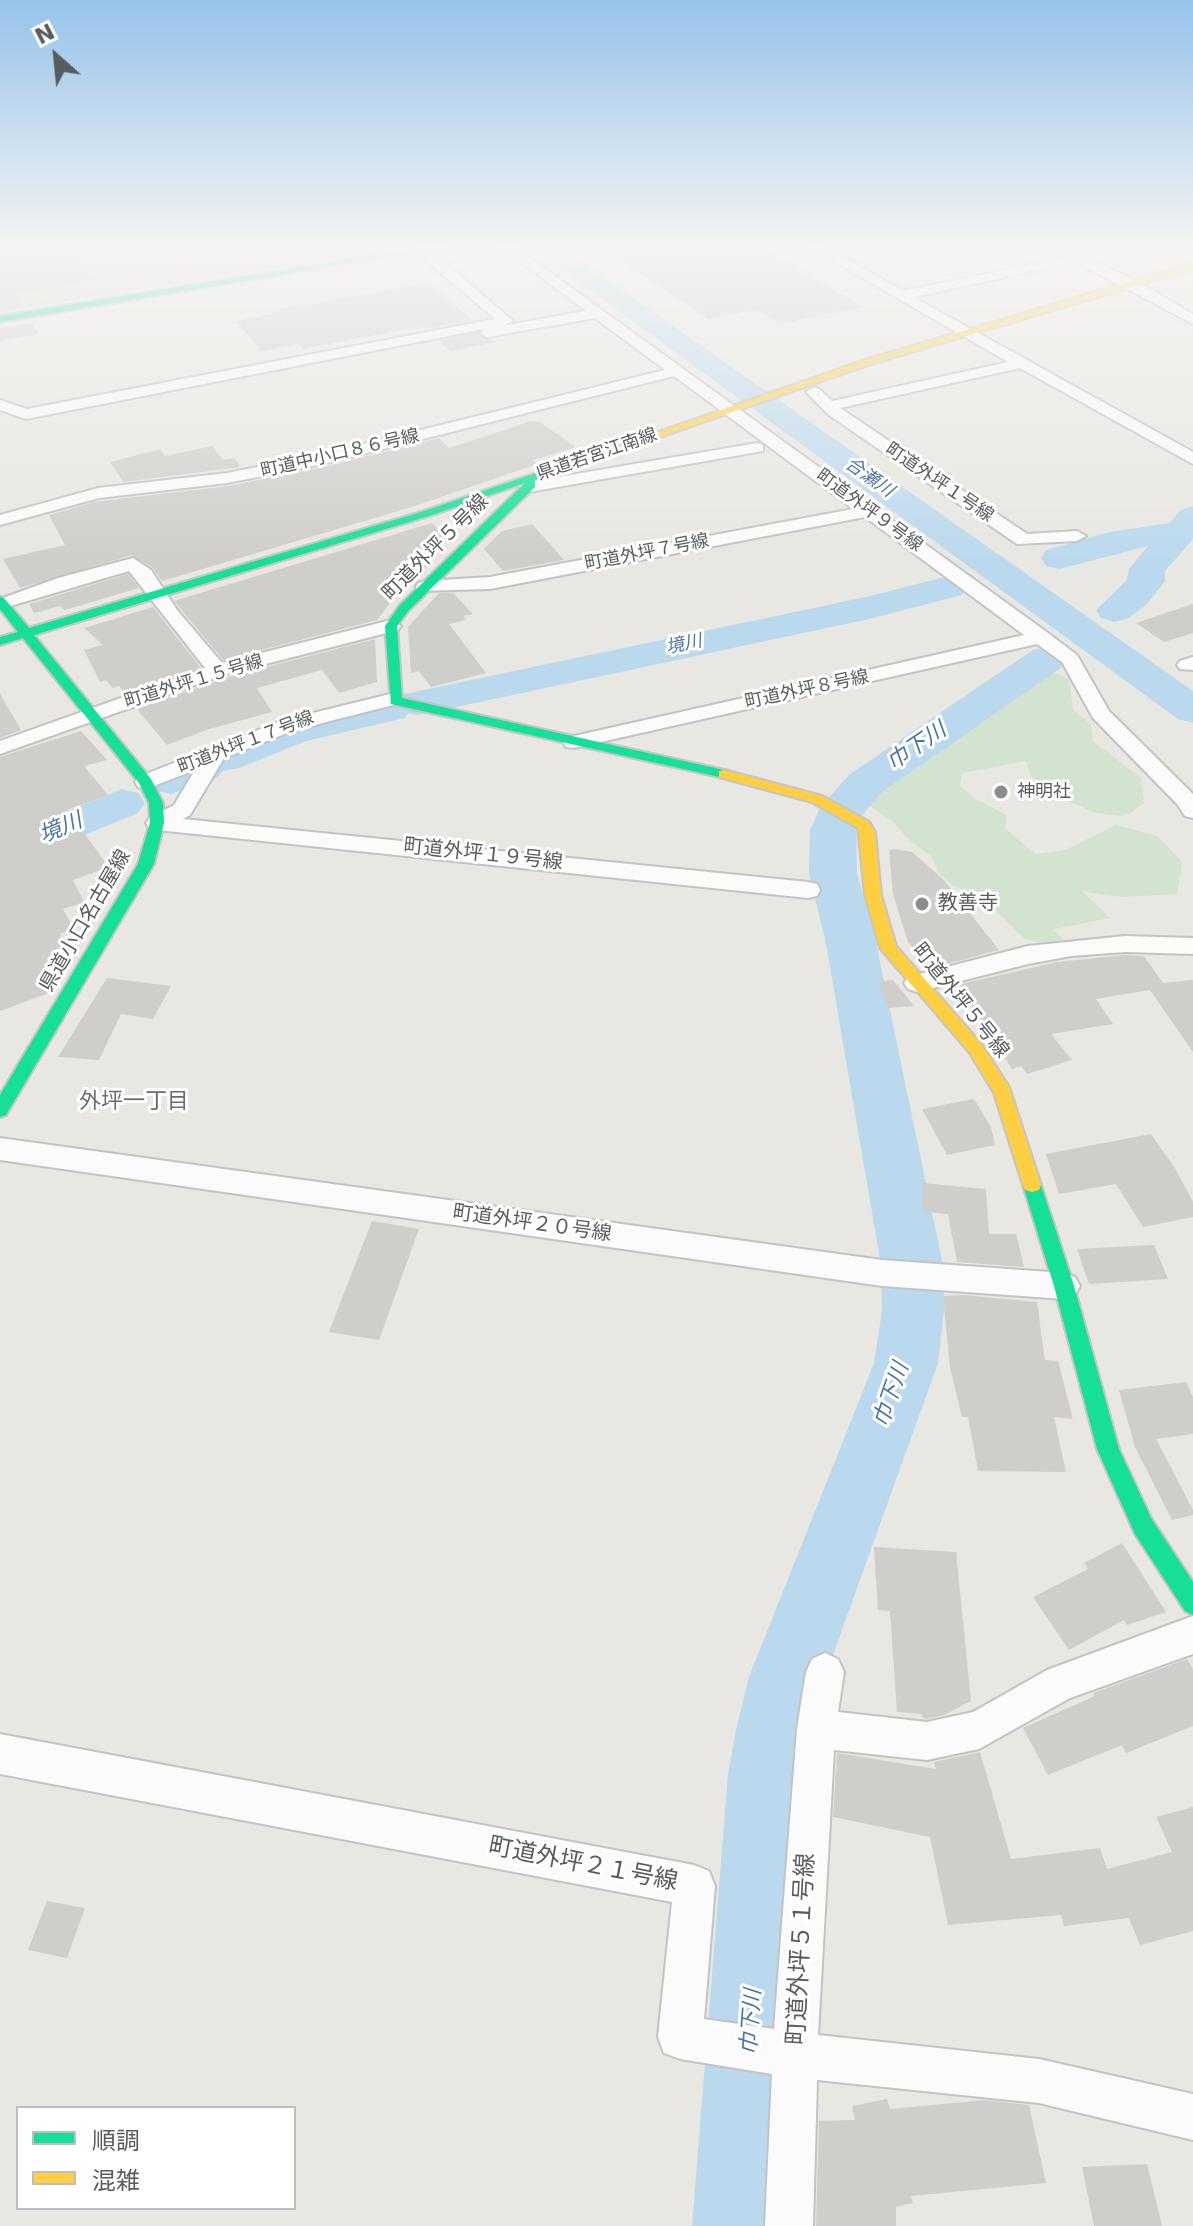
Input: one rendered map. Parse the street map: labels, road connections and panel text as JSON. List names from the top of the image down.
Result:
{
  "streets": {
    "main road": ["県道若宮江南線", "町道外坪５号線", "県道小口名古屋線"],
    "street": [
      "町道中小口８６号線",
      "町道外坪１号線",
      "町道外坪９号線",
      "町道外坪７号線",
      "町道外坪１５号線",
      "町道外坪８号線",
      "町道外坪１７号線",
      "町道外坪１９号線",
      "町道外坪２０号線",
      "町道外坪２１号線",
      "町道外坪５１号線"
    ]
  },
  "crossings": [
    ["町道中小口８６号線", "町道外坪９号線"],
    ["県道若宮江南線", "町道外坪９号線"],
    ["県道若宮江南線", "町道外坪５号線"],
    ["町道外坪９号線", "町道外坪７号線"],
    ["町道外坪９号線", "町道外坪８号線"],
    ["町道外坪５号線", "町道外坪７号線"],
    ["町道外坪５号線", "町道外坪１５号線"],
    ["町道外坪５号線", "町道外坪８号線"],
    ["町道外坪５号線", "町道外坪１７号線"],
    ["町道外坪５号線", "町道外坪２０号線"],
    ["町道外坪１７号線", "県道小口名古屋線"],
    ["町道外坪１９号線", "県道小口名古屋線"],
    ["町道外坪２１号線", "町道外坪５１号線"]
  ],
  "districts": ["外坪一丁目"],
  "water": ["合瀬川", "境川", "巾下川"],
  "places": ["神明社", "教善寺"],
  "legend": ["順調", "混雑"],
  "north": "top left"
}
